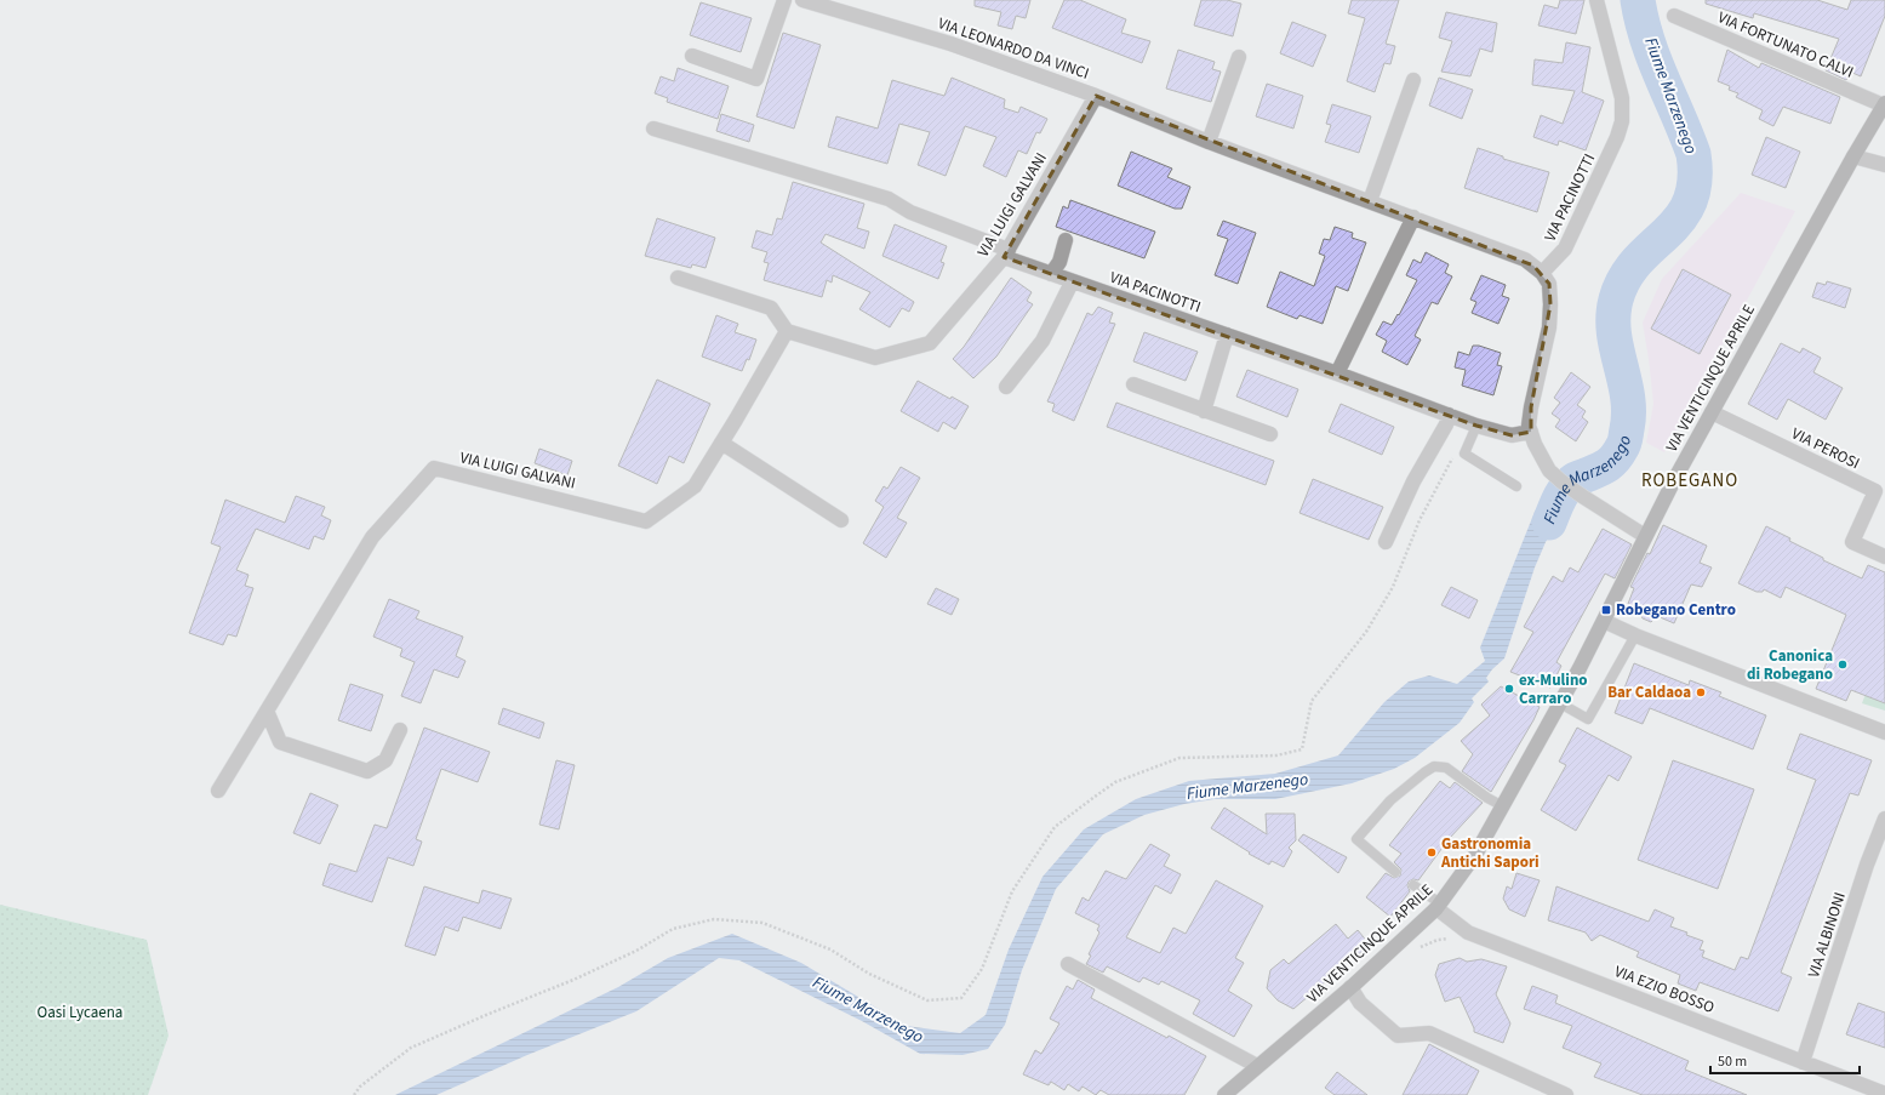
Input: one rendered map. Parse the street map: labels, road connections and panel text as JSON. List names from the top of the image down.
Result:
{
  "streets": {
    "main road": ["VIA VENTICINQUE APRILE"],
    "street": [
      "VIA FORTUNATO CALVI",
      "VIA LEONARDO DA VINCI",
      "VIA PACINOTTI",
      "VIA LUIGI GALVANI",
      "VIA PEROSI",
      "VIA ALBINONI",
      "VIA EZIO BOSSO"
    ]
  },
  "crossings": [
    ["VIA FORTUNATO CALVI", "VIA VENTICINQUE APRILE"],
    ["VIA LEONARDO DA VINCI", "VIA PACINOTTI"],
    ["VIA LEONARDO DA VINCI", "VIA LUIGI GALVANI"],
    ["VIA PACINOTTI", "VIA LUIGI GALVANI"],
    ["VIA VENTICINQUE APRILE", "VIA PEROSI"],
    ["VIA VENTICINQUE APRILE", "VIA EZIO BOSSO"],
    ["VIA ALBINONI", "VIA EZIO BOSSO"]
  ],
  "districts": ["ROBEGANO"],
  "water": ["Fiume Marzenego"],
  "parks": ["Oasi Lycaena"],
  "places": {
    "transit": ["Robegano Centro"],
    "other": [
      "Canonica di Robegano",
      "ex-Mulino Carraro",
      "Bar Caldaoa",
      "Gastronomia Antichi Sapori"
    ]
  },
  "scale_bar": "50 m"
}
